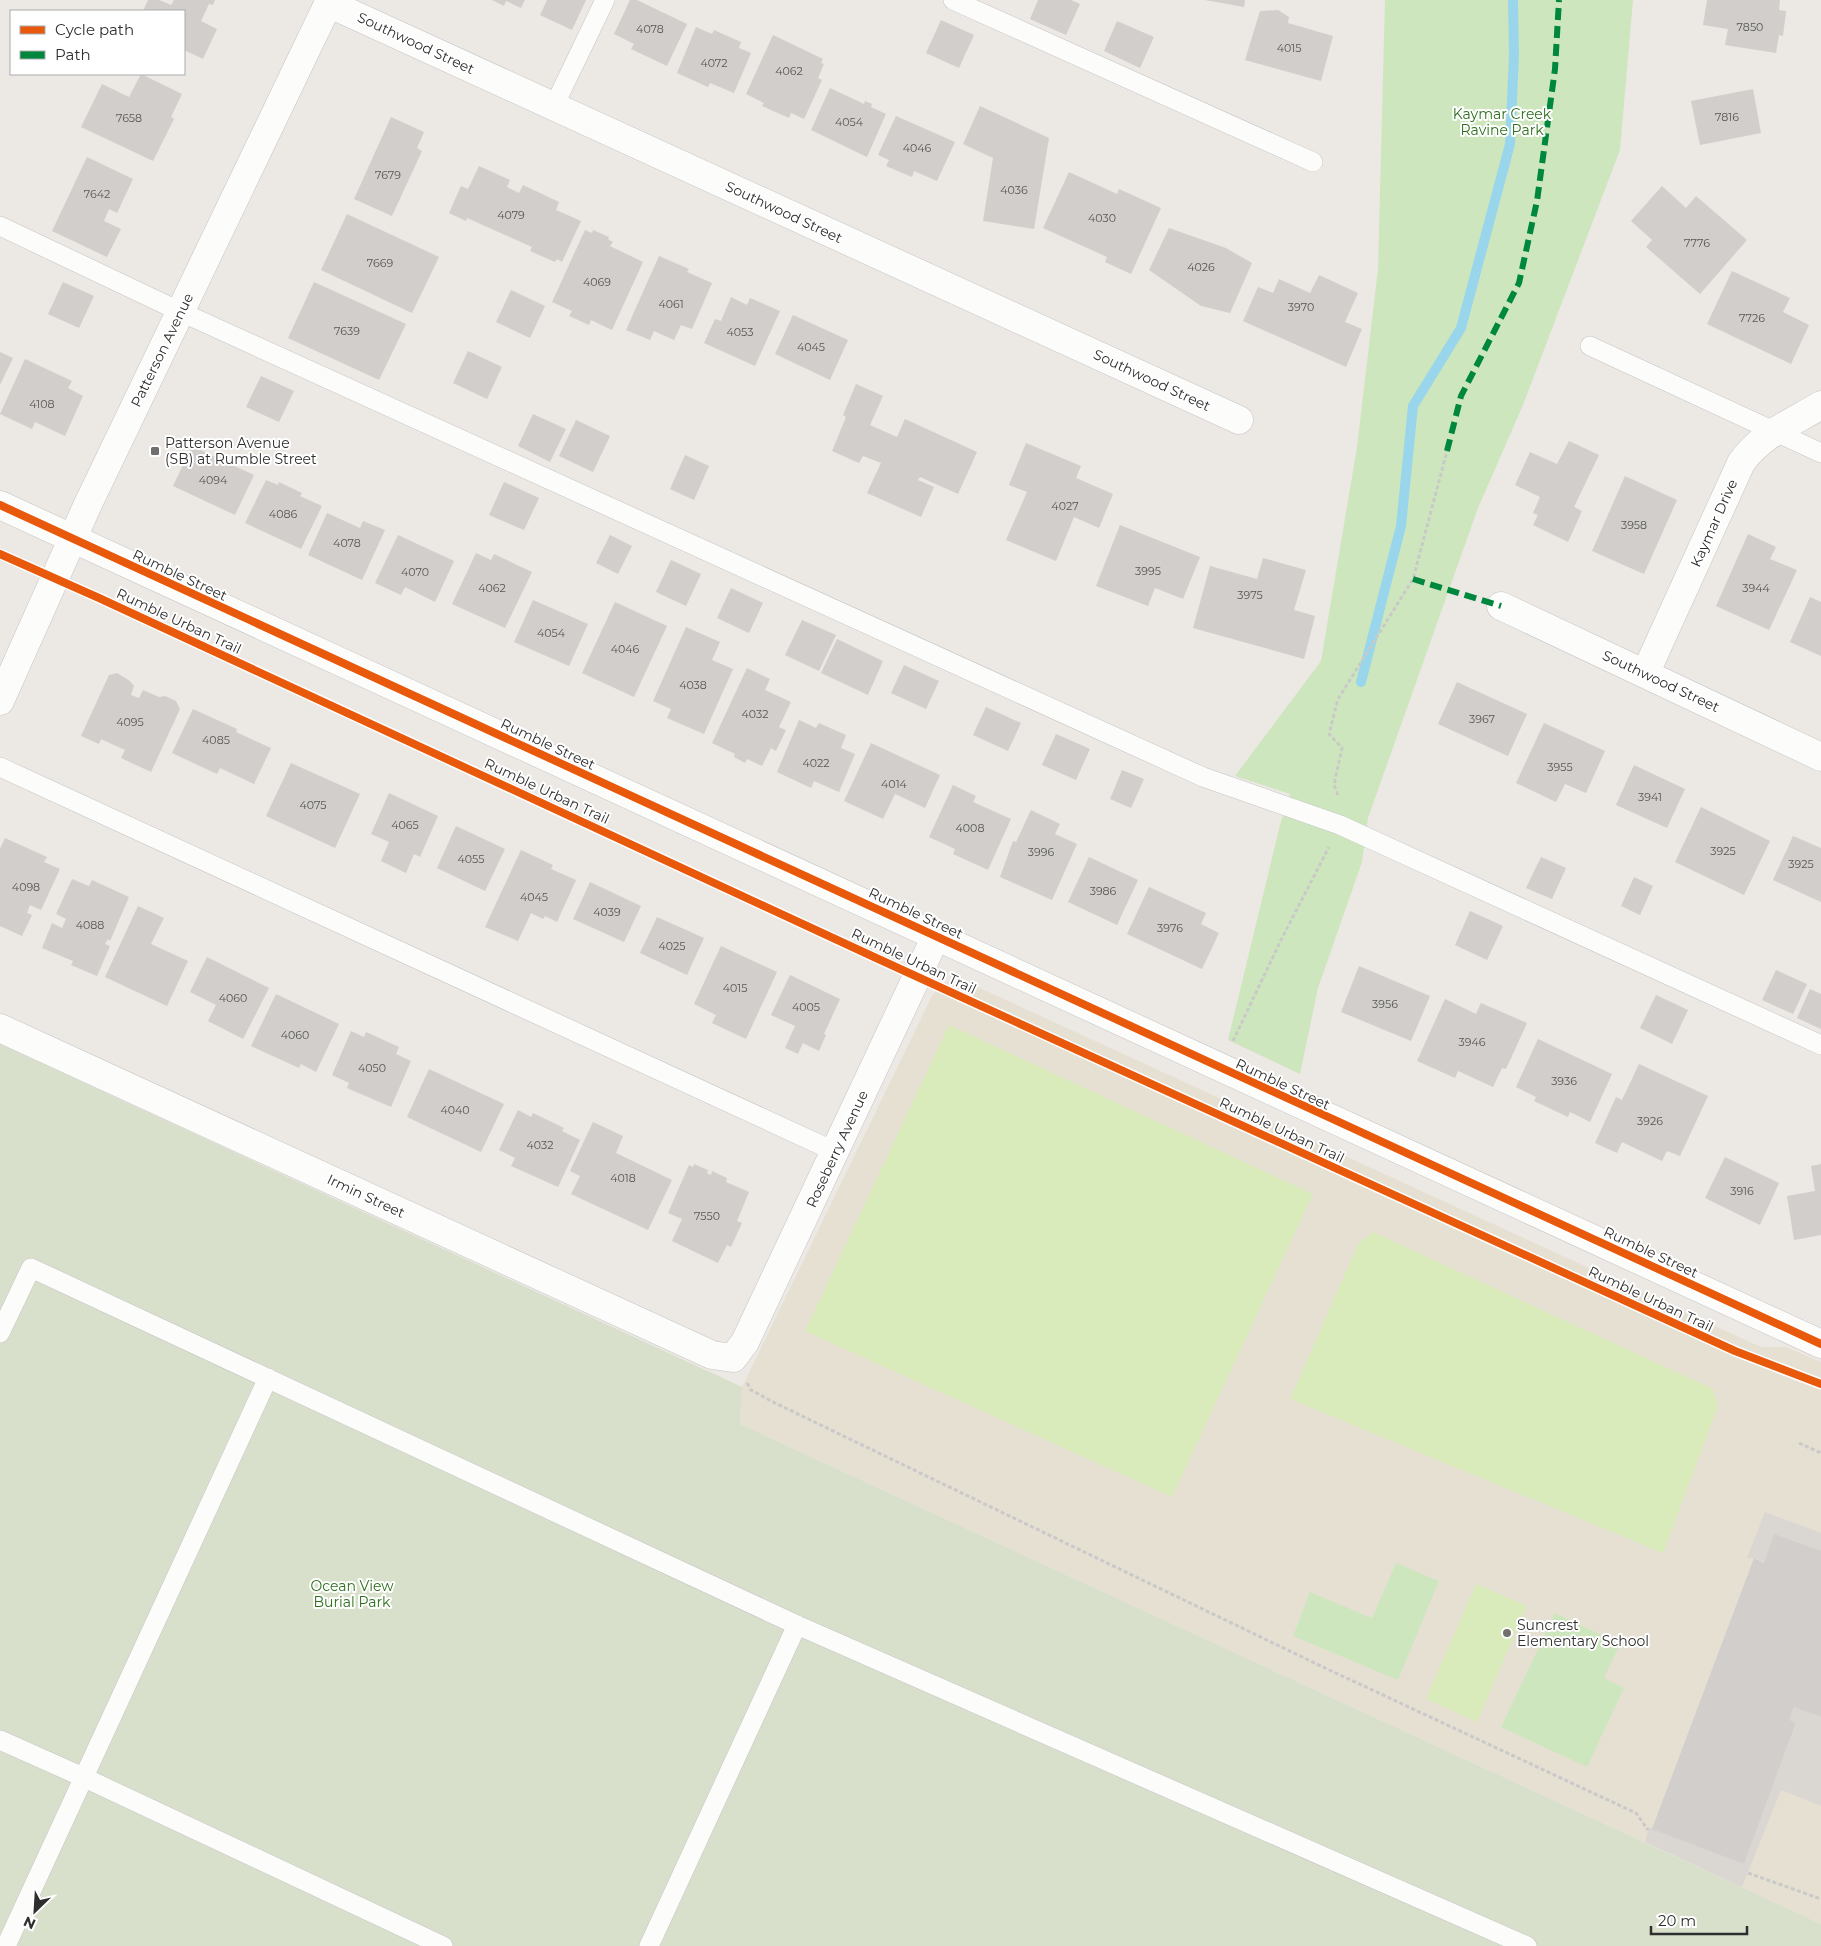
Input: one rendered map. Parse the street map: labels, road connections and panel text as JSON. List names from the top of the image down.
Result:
{
  "streets": {
    "street": [
      "Southwood Street",
      "Patterson Avenue",
      "Kaymar Drive",
      "Rumble Street",
      "Roseberry Avenue",
      "Irmin Street"
    ],
    "cycle path": ["Rumble Urban Trail"]
  },
  "crossings": [
    ["Southwood Street", "Patterson Avenue"],
    ["Southwood Street", "Kaymar Drive"],
    ["Patterson Avenue", "Rumble Street"],
    ["Rumble Street", "Roseberry Avenue"],
    ["Roseberry Avenue", "Irmin Street"]
  ],
  "parks": ["Kaymar Creek Ravine Park", "Ocean View Burial Park"],
  "places": {
    "transit": ["Patterson Avenue (SB) at Rumble Street"],
    "other": ["Suncrest Elementary School"]
  },
  "house_numbers": [
    "7850",
    "4078",
    "4015",
    "4072",
    "4062",
    "7816",
    "7658",
    "4054",
    "4046",
    "7679",
    "4036",
    "7642",
    "4079",
    "4030",
    "7776",
    "7669",
    "4026",
    "4069",
    "4061",
    "3970",
    "7726",
    "7639",
    "4053",
    "4045",
    "4108",
    "4094",
    "4027",
    "4086",
    "3958",
    "4078",
    "3995",
    "4070",
    "4062",
    "3944",
    "3975",
    "4054",
    "4046",
    "4038",
    "4032",
    "3967",
    "4095",
    "4085",
    "4022",
    "3955",
    "4014",
    "3941",
    "4075",
    "4065",
    "4008",
    "3925",
    "3996",
    "4055",
    "3925",
    "4098",
    "3986",
    "4045",
    "4039",
    "4088",
    "3976",
    "4025",
    "4015",
    "4060",
    "3956",
    "4005",
    "4060",
    "3946",
    "4050",
    "3936",
    "4040",
    "3926",
    "4032",
    "4018",
    "3916",
    "7550"
  ],
  "legend": ["Cycle path", "Path"],
  "scale_bar": "20 m",
  "north": "bottom left"
}
